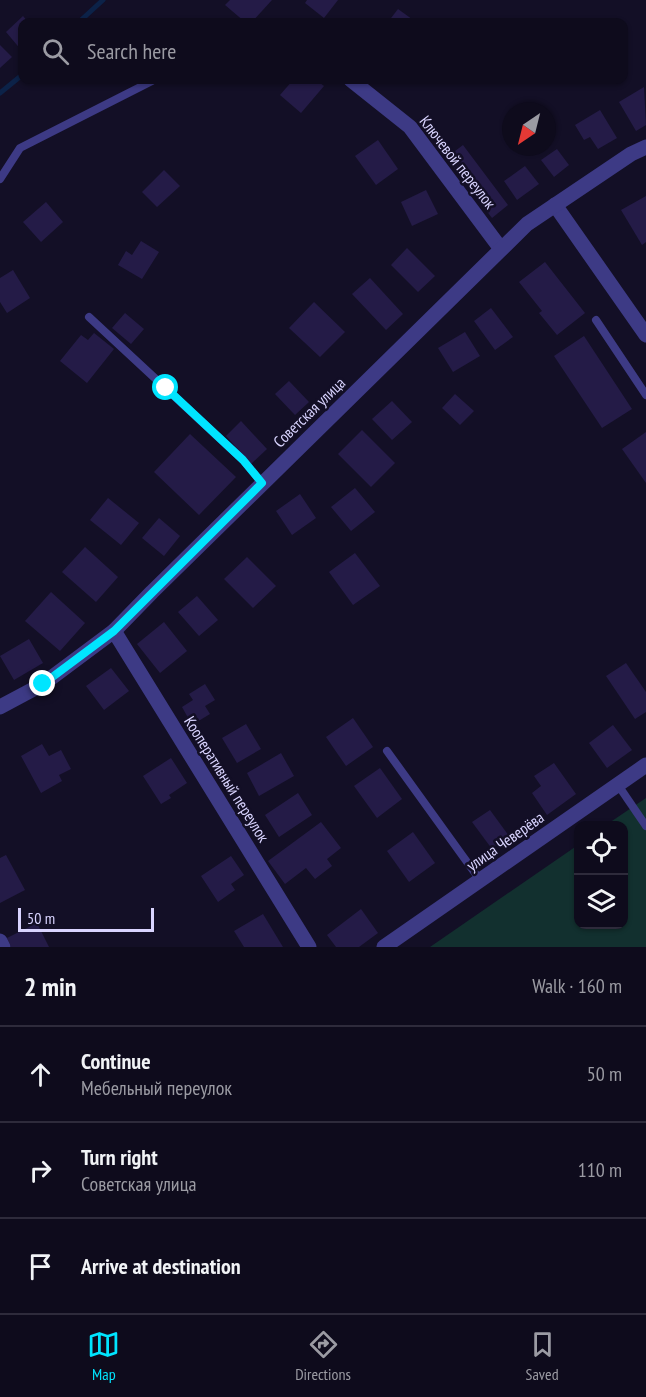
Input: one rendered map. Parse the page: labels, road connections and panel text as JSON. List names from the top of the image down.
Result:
{
  "streets": {
    "street": [
      "Ключевой переулок",
      "Советская улица",
      "Кооперативный переулок",
      "улица Чеверёва"
    ]
  },
  "crossings": [
    ["Ключевой переулок", "Советская улица"],
    ["Советская улица", "Кооперативный переулок"]
  ],
  "scale_bar": "50 m",
  "north": "bottom left",
  "page": {
    "search": "Search here",
    "scale": "50 m",
    "heading": ["2 min", "Walk · 160 m"],
    "list": [
      ["Continue", "Мебельный переулок", "50 m"],
      ["Turn right", "Советская улица", "110 m"],
      "Arrive at destination"
    ],
    "nav": ["Map", "Directions", "Saved"]
  }
}
